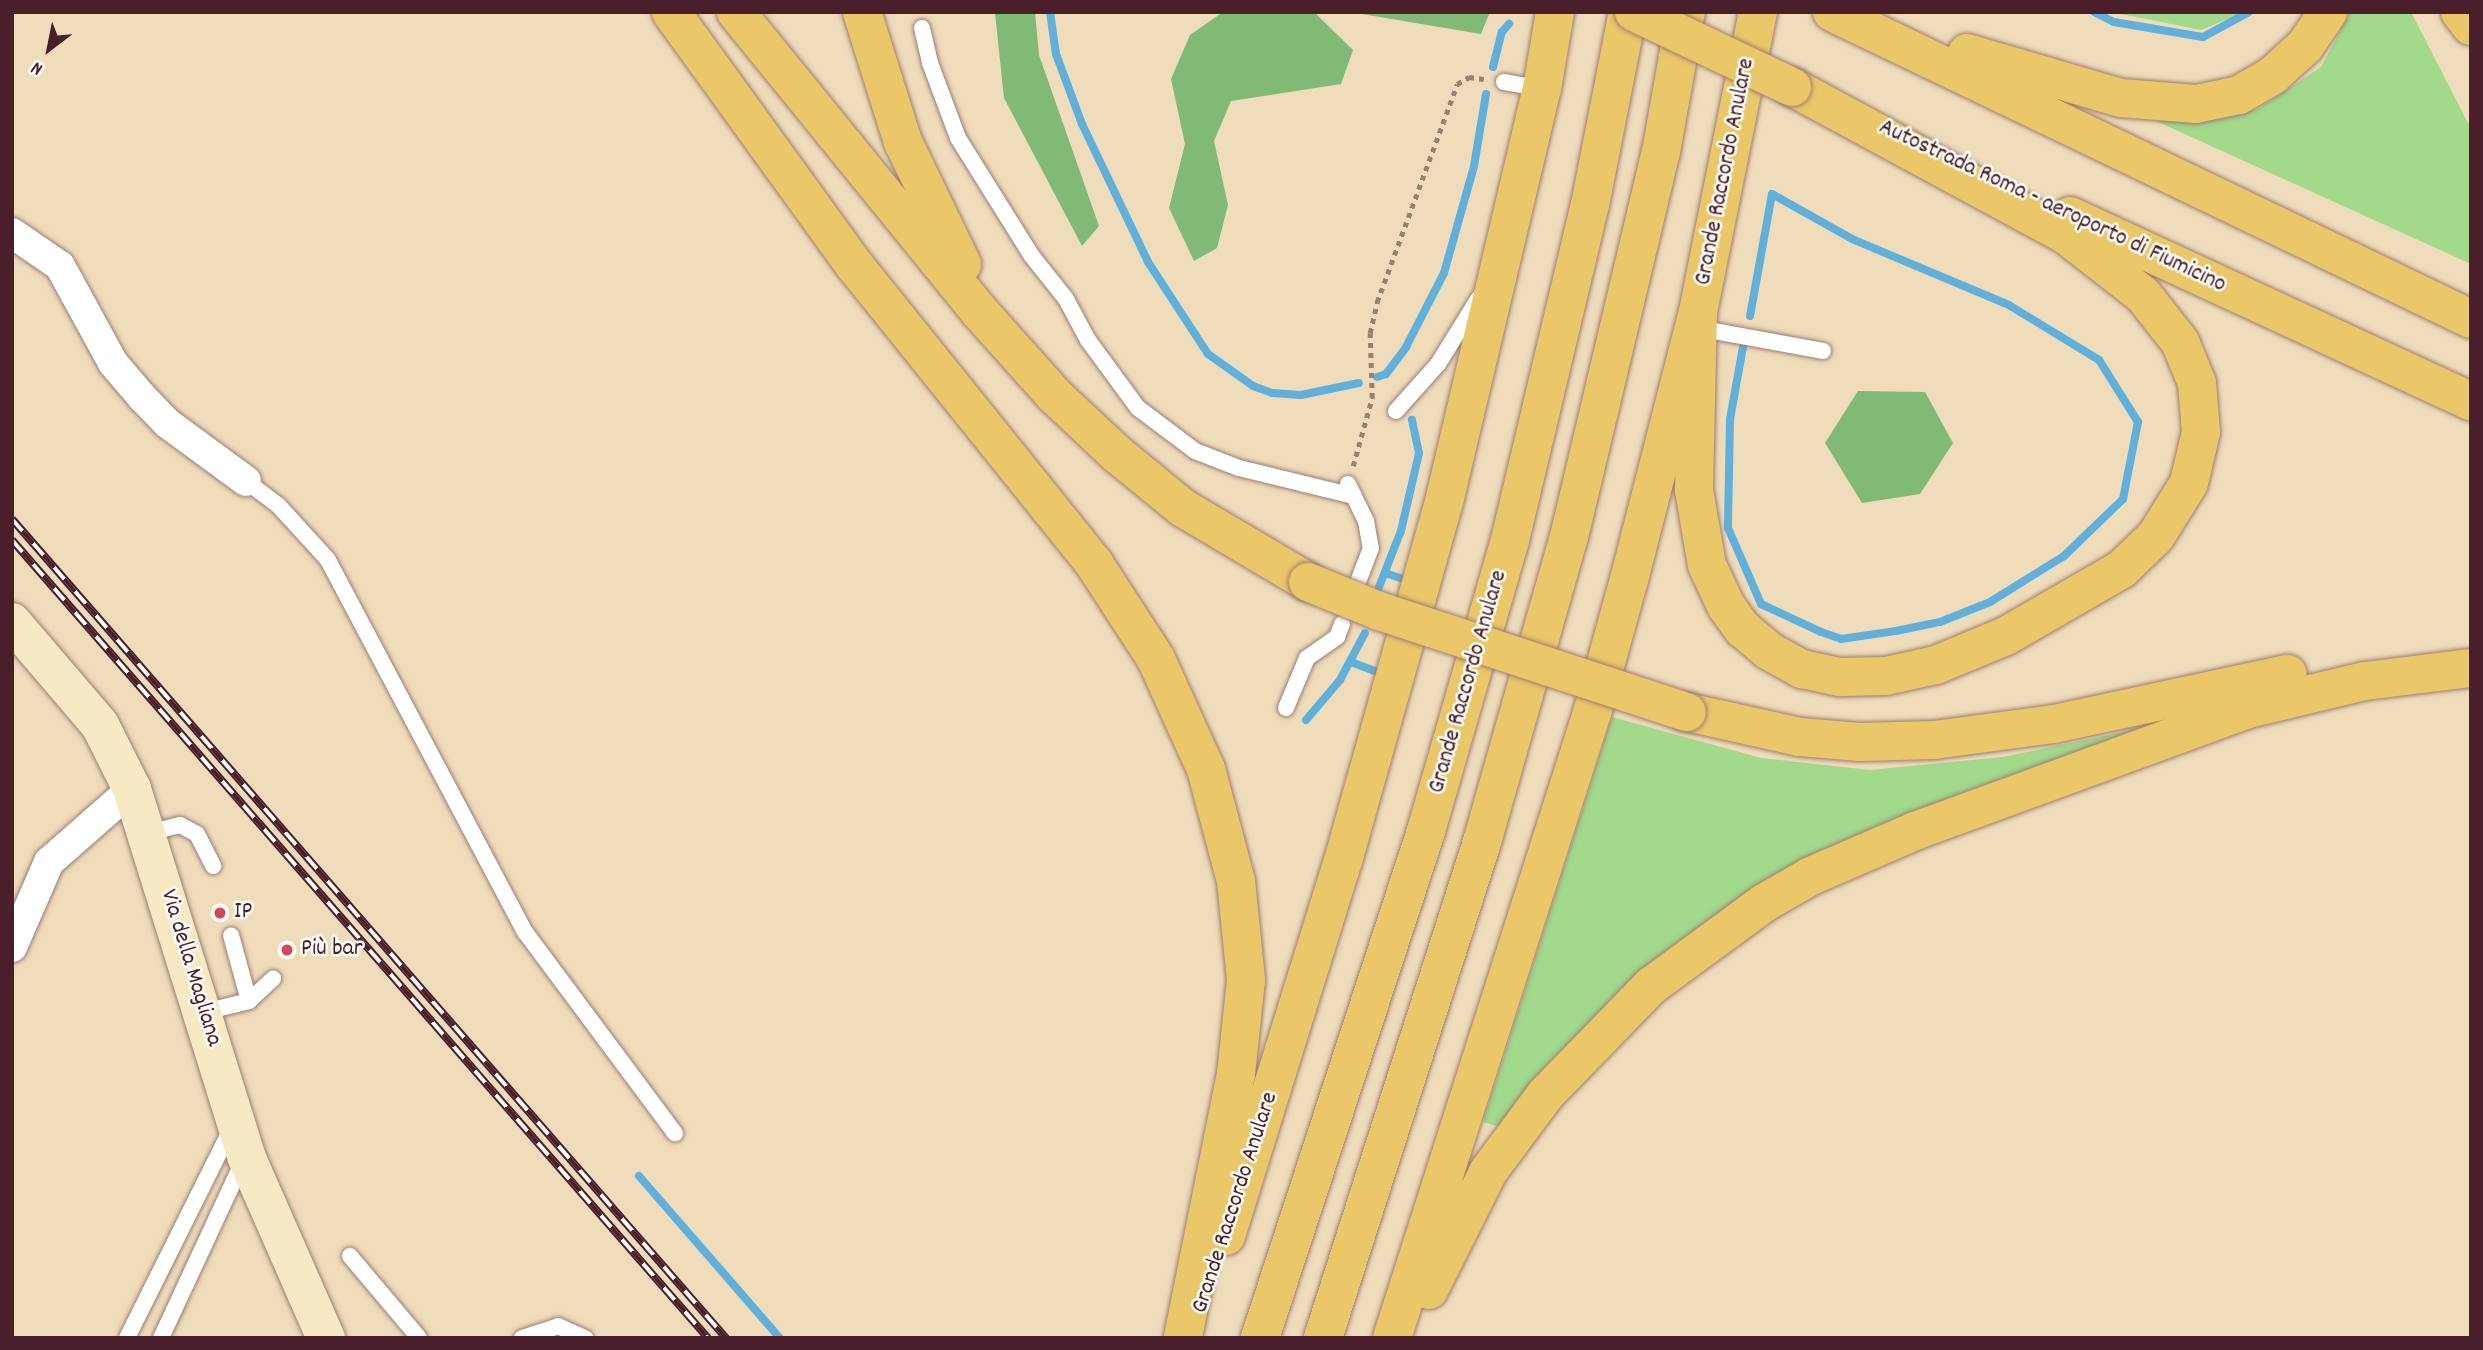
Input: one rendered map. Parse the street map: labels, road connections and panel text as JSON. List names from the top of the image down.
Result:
{
  "streets": {
    "highway": ["Grande Raccordo Anulare", "Autostrada Roma - aeroporto di Fiumicino"],
    "main road": ["Via della Magliana"]
  },
  "places": ["IP", "Più bar"],
  "north": "bottom left"
}
